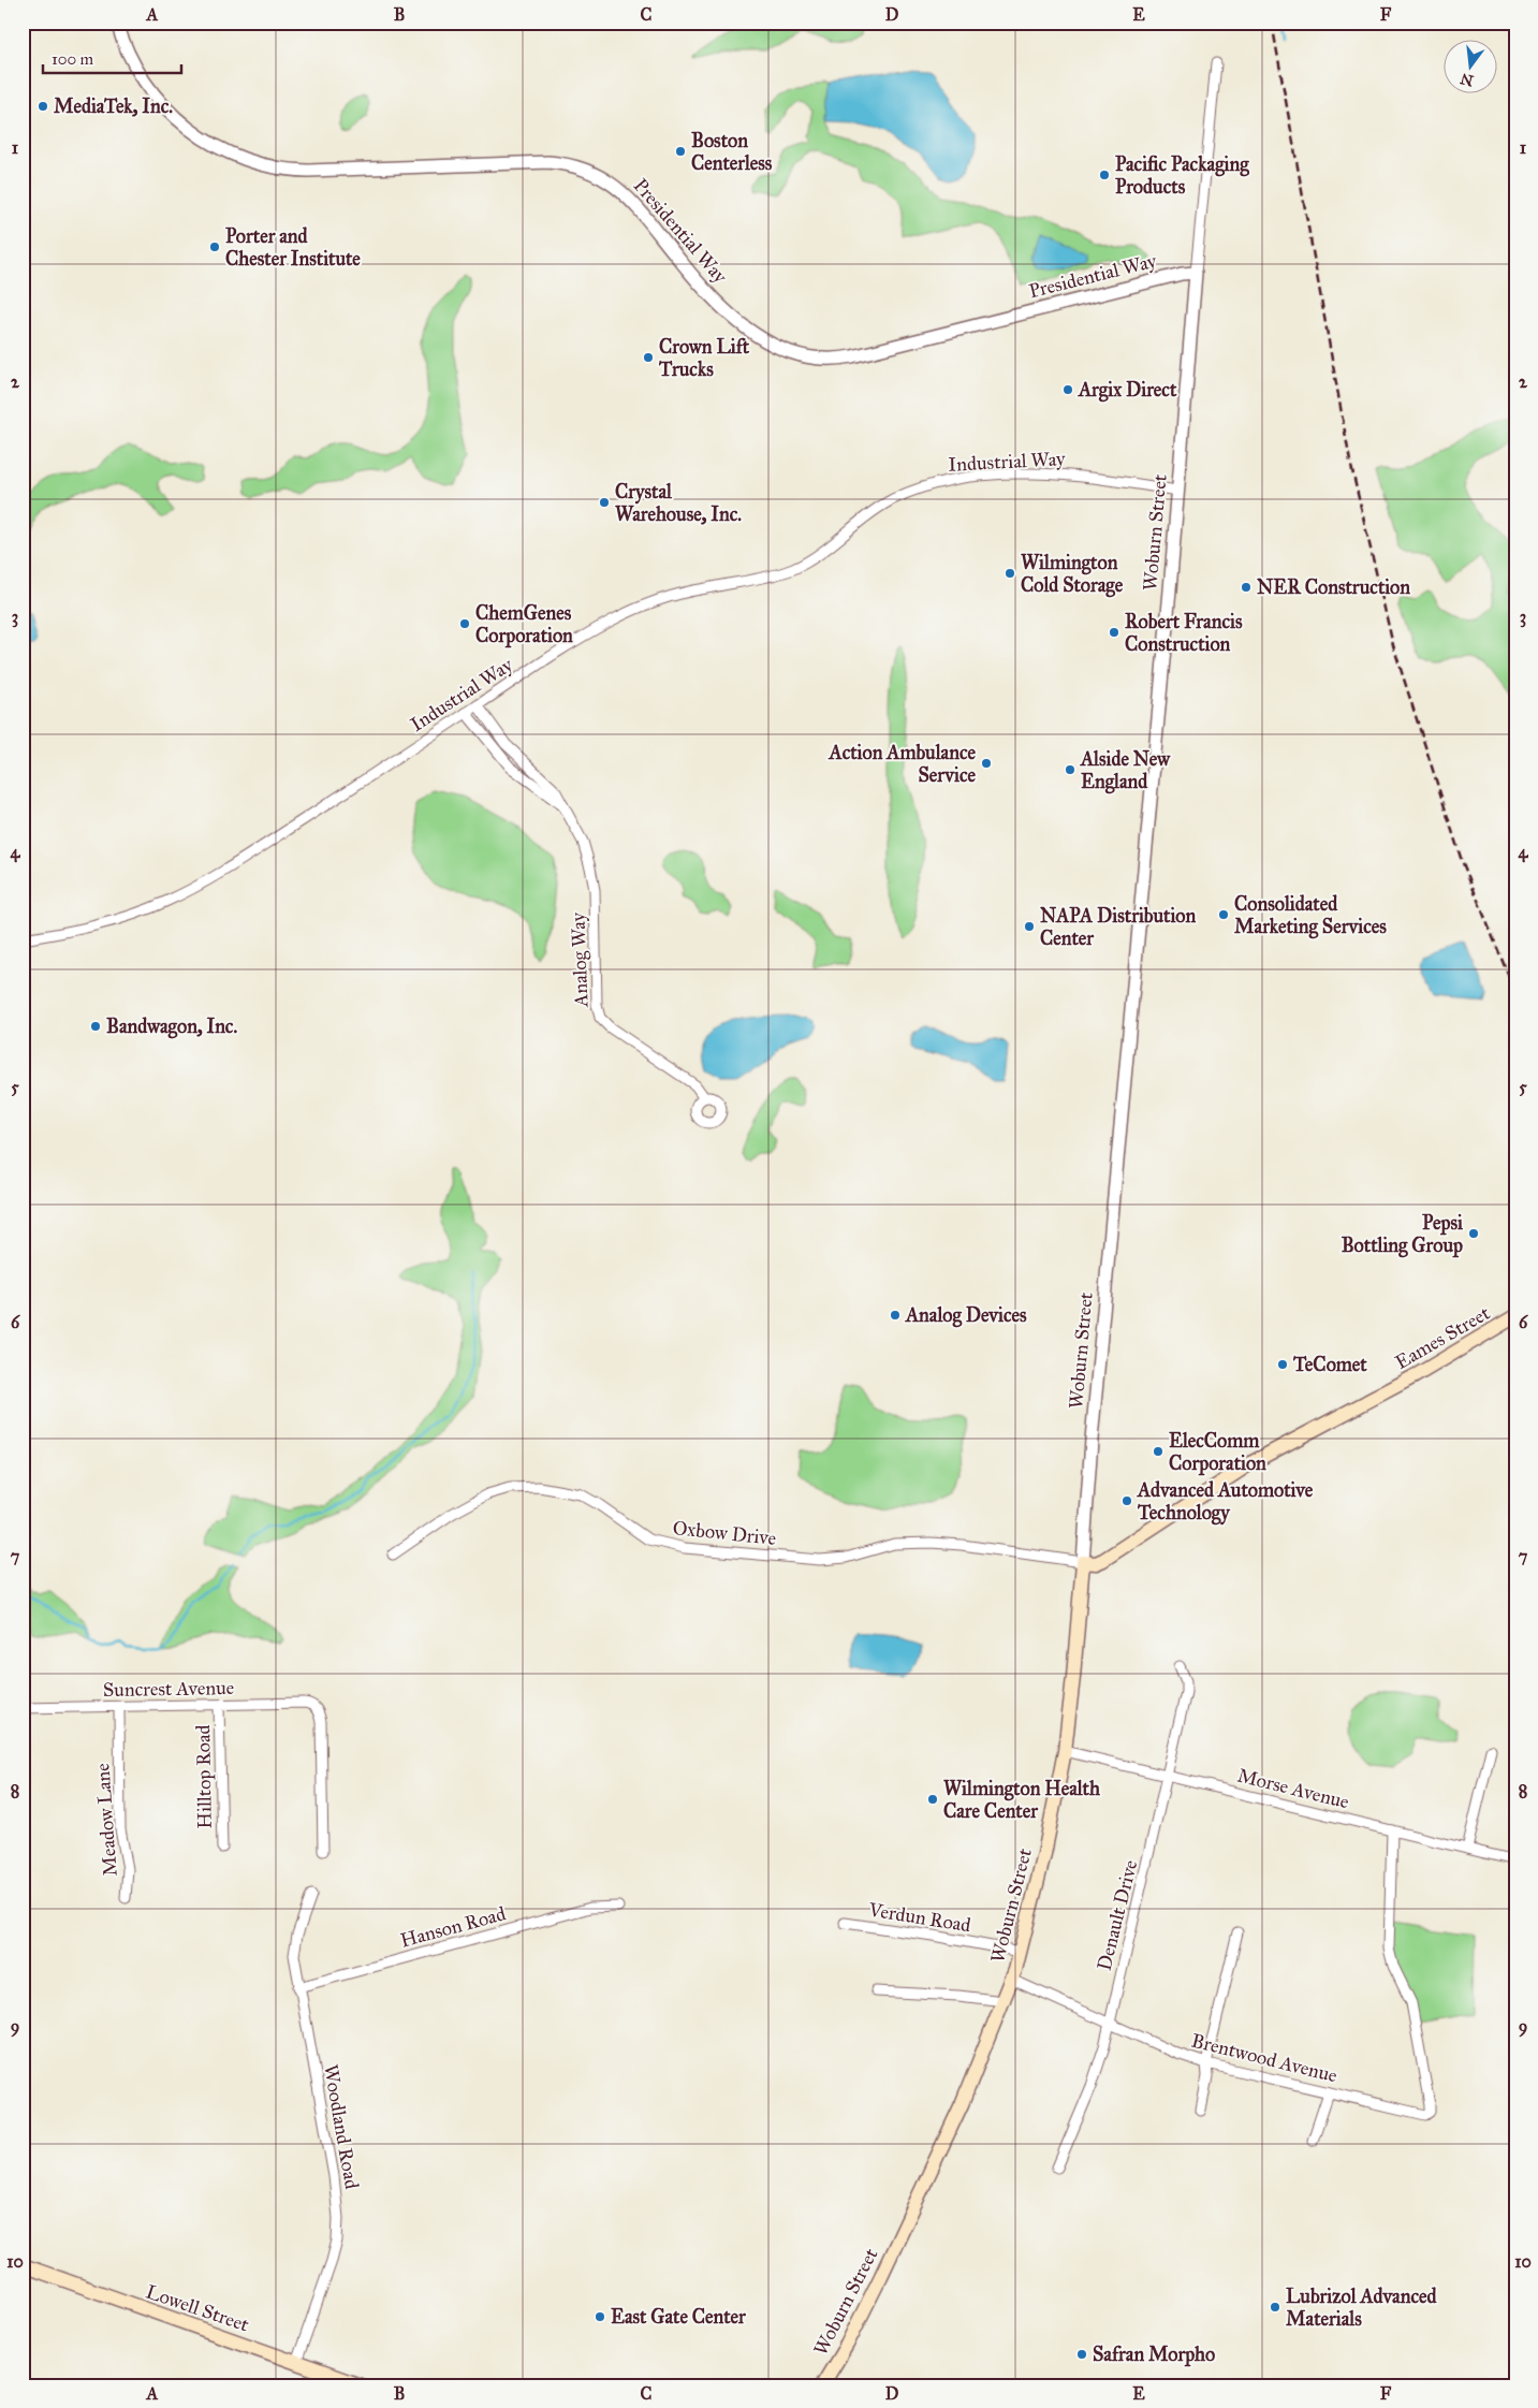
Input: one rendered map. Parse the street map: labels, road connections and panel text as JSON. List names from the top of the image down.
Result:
{
  "streets": {
    "main road": ["Woburn Street", "Eames Street", "Lowell Street"],
    "street": [
      "Presidential Way",
      "Industrial Way",
      "Analog Way",
      "Oxbow Drive",
      "Suncrest Avenue",
      "Hilltop Road",
      "Morse Avenue",
      "Meadow Lane",
      "Denault Drive",
      "Verdun Road",
      "Hanson Road",
      "Brentwood Avenue",
      "Woodland Road"
    ]
  },
  "crossings": [
    ["Presidential Way", "Woburn Street"],
    ["Industrial Way", "Woburn Street"],
    ["Industrial Way", "Analog Way"],
    ["Woburn Street", "Eames Street"],
    ["Woburn Street", "Oxbow Drive"],
    ["Woburn Street", "Morse Avenue"],
    ["Woburn Street", "Verdun Road"],
    ["Woburn Street", "Brentwood Avenue"],
    ["Eames Street", "Oxbow Drive"],
    ["Suncrest Avenue", "Hilltop Road"],
    ["Suncrest Avenue", "Meadow Lane"],
    ["Morse Avenue", "Denault Drive"],
    ["Morse Avenue", "Brentwood Avenue"],
    ["Denault Drive", "Brentwood Avenue"],
    ["Hanson Road", "Woodland Road"],
    ["Woodland Road", "Lowell Street"]
  ],
  "places": [
    "MediaTek, Inc.",
    "Boston Centerless",
    "Pacific Packaging Products",
    "Porter and Chester Institute",
    "Crown Lift Trucks",
    "Argix Direct",
    "Crystal Warehouse, Inc.",
    "Wilmington Cold Storage",
    "NER Construction",
    "ChemGenes Corporation",
    "Robert Francis Construction",
    "Action Ambulance Service",
    "Alside New England",
    "Consolidated Marketing Services",
    "NAPA Distribution Center",
    "Bandwagon, Inc.",
    "Pepsi Bottling Group",
    "Analog Devices",
    "TeComet",
    "ElecComm Corporation",
    "Advanced Automotive Technology",
    "Wilmington Health Care Center",
    "Lubrizol Advanced Materials",
    "East Gate Center",
    "Safran Morpho"
  ],
  "scale_bar": "100 m",
  "north": "bottom",
  "grid": {
    "columns": [
      "A",
      "B",
      "C",
      "D",
      "E",
      "F"
    ],
    "rows": [
      "1",
      "2",
      "3",
      "4",
      "5",
      "6",
      "7",
      "8",
      "9",
      "10"
    ]
  }
}
